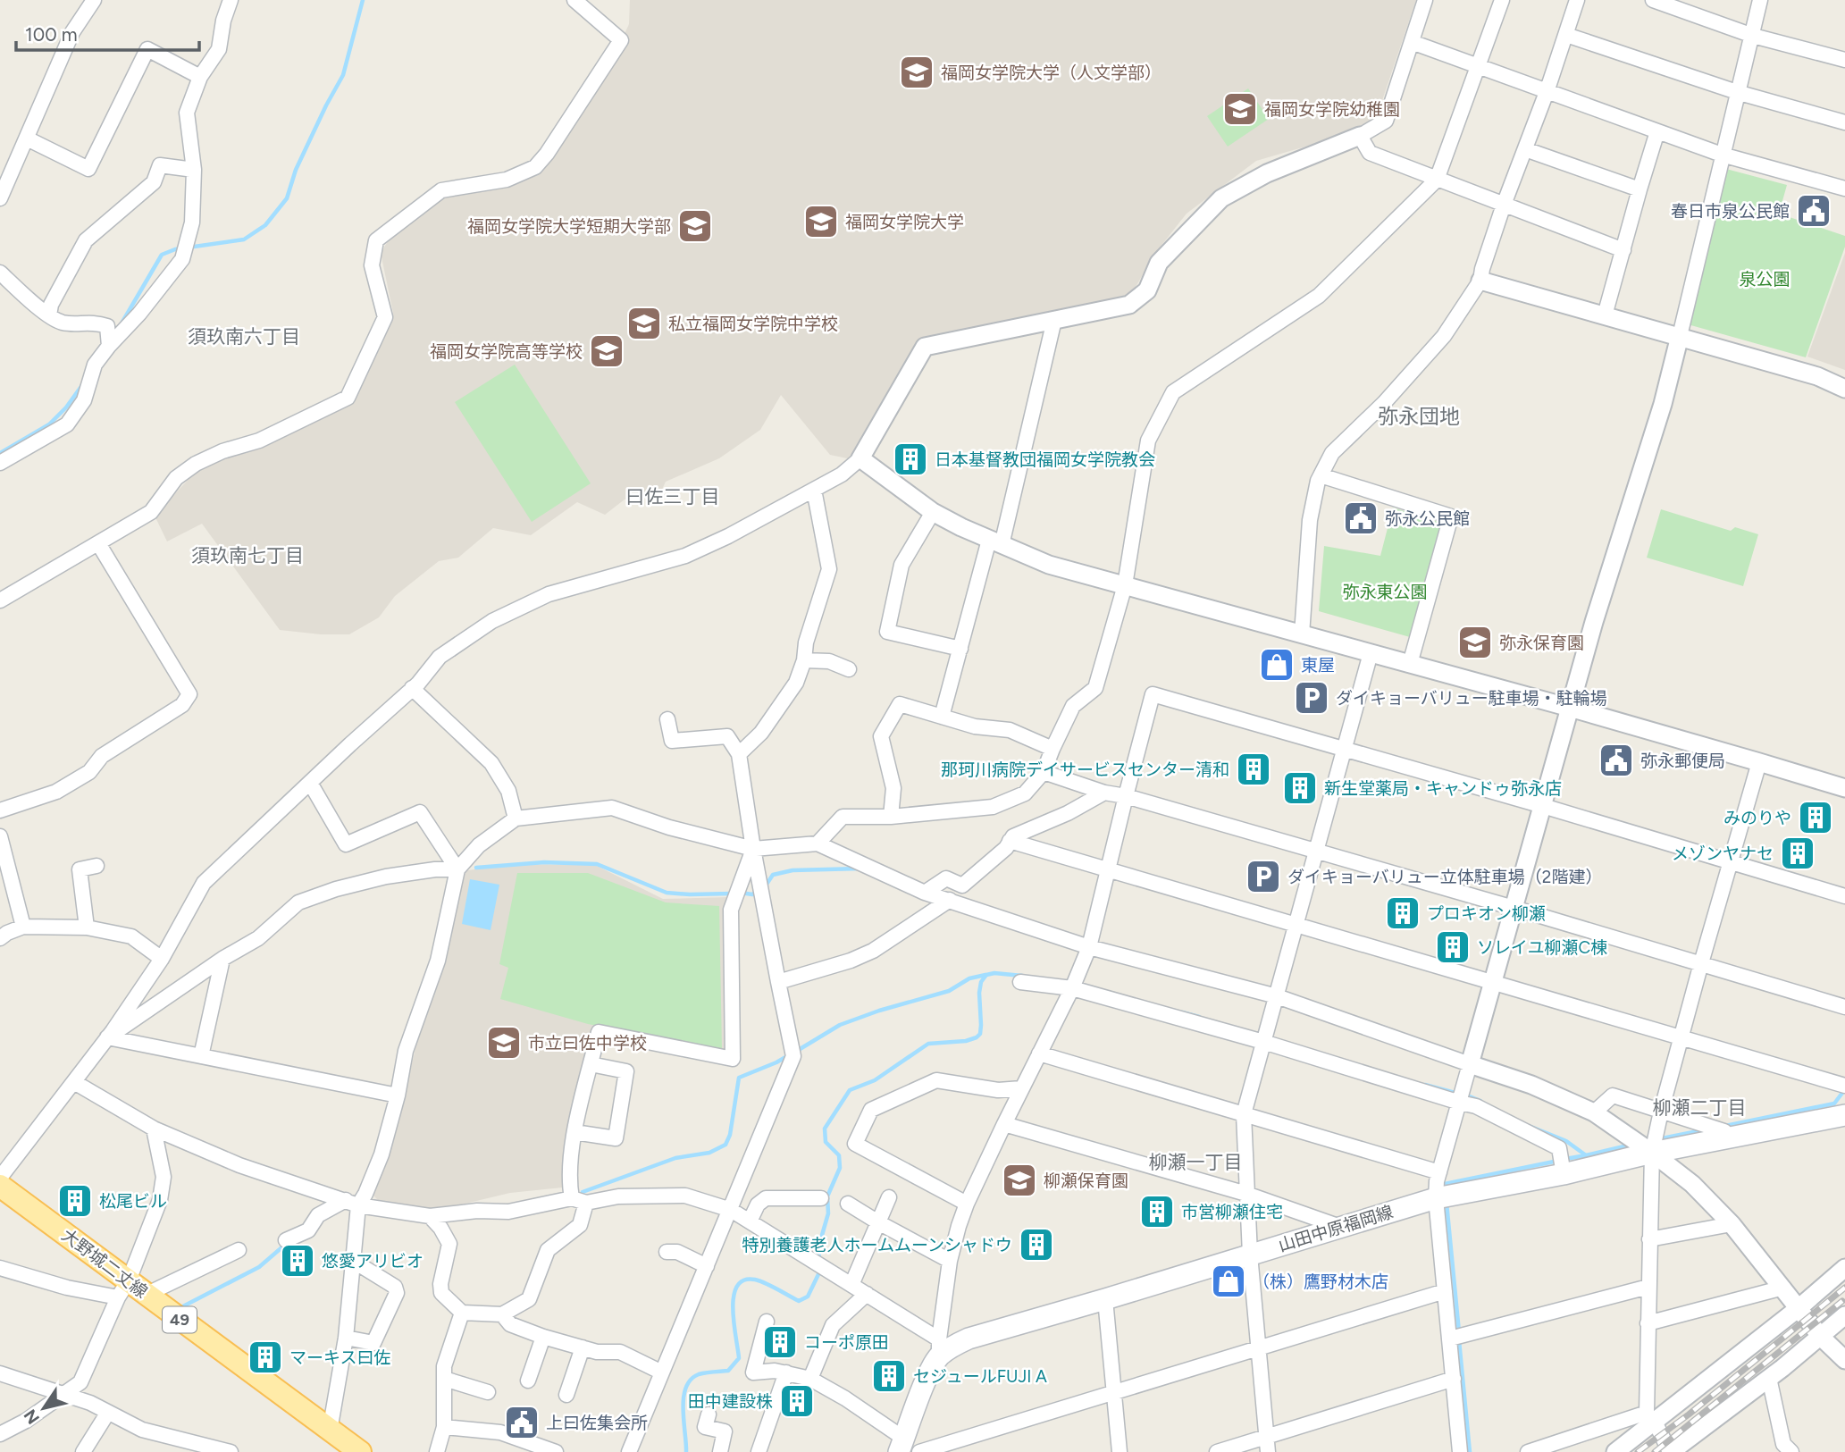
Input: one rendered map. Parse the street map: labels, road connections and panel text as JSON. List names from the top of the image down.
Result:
{
  "streets": {
    "main road": ["山田中原福岡線", "大野城二丈線", "49"]
  },
  "districts": [
    "須玖南六丁目",
    "弥永団地",
    "曰佐三丁目",
    "須玖南七丁目",
    "柳瀬二丁目",
    "柳瀬一丁目"
  ],
  "parks": ["泉公園", "弥永東公園"],
  "places": {
    "school or university": [
      "福岡女学院大学（人文学部）",
      "福岡女学院幼稚園",
      "福岡女学院大学",
      "福岡女学院大学短期大学部",
      "私立福岡女学院中学校",
      "福岡女学院高等学校",
      "弥永保育園",
      "市立曰佐中学校",
      "柳瀬保育園"
    ],
    "public building": [
      "春日市泉公民館",
      "弥永公民館",
      "弥永郵便局",
      "上曰佐集会所"
    ],
    "building": [
      "日本基督教団福岡女学院教会",
      "那珂川病院デイサービスセンター清和",
      "新生堂薬局・キャンドゥ弥永店",
      "みのりや",
      "メゾンヤナセ",
      "プロキオン柳瀬",
      "ソレイユ柳瀬C棟",
      "松尾ビル",
      "市営柳瀬住宅",
      "特別養護老人ホームムーンシャドウ",
      "悠愛アリビオ",
      "コーポ原田",
      "マーキス曰佐",
      "セジュールFUJI A",
      "田中建設株"
    ],
    "shop": ["東屋", "（株）鷹野材木店"],
    "parking": ["ダイキョーバリュー駐車場・駐輪場", "ダイキョーバリュー立体駐車場（2階建）"]
  },
  "scale_bar": "100 m",
  "north": "bottom left"
}
